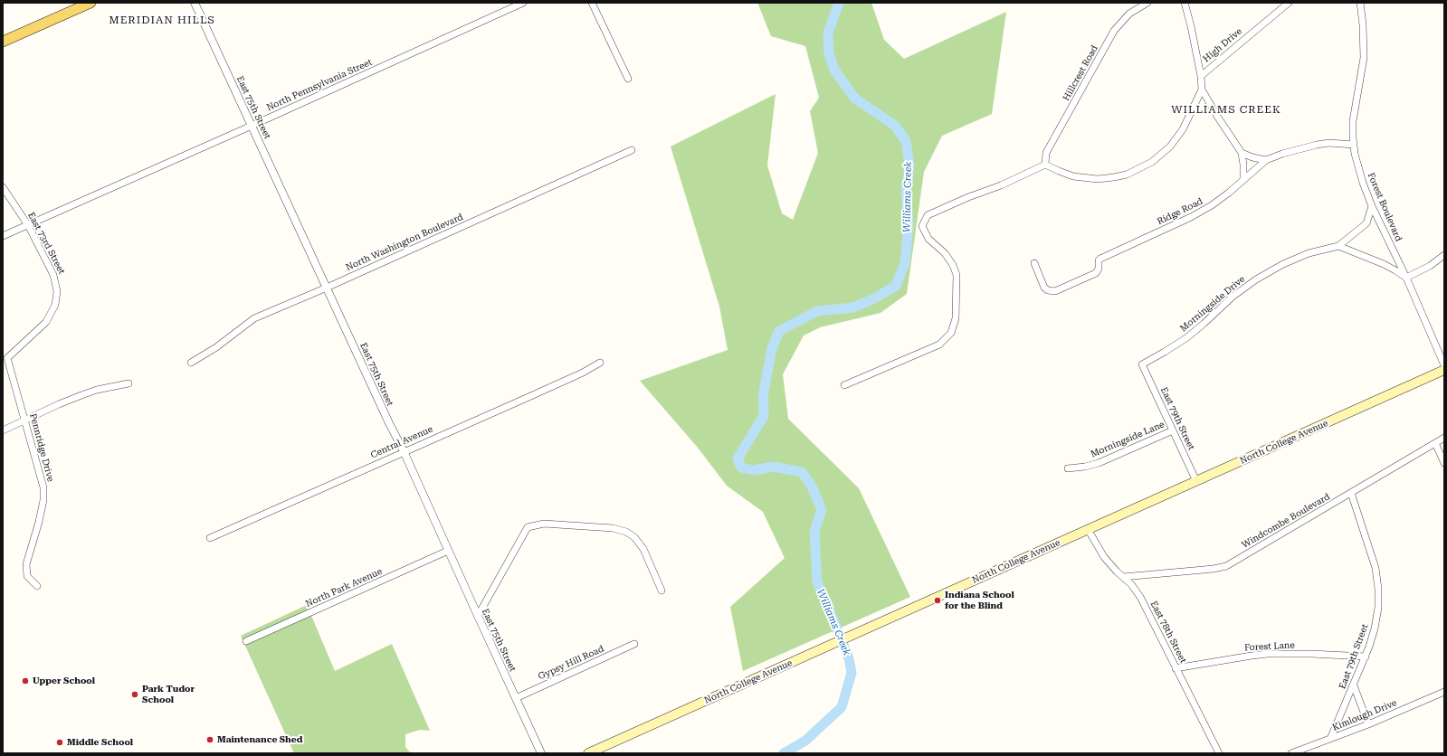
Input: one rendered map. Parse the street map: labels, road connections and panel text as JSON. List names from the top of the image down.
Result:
{
  "streets": {
    "main road": ["North College Avenue"],
    "street": [
      "High Drive",
      "Hillcrest Road",
      "North Pennsylvania Street",
      "East 75th Street",
      "Forest Boulevard",
      "Ridge Road",
      "North Washington Boulevard",
      "East 73rd Street",
      "Morningside Drive",
      "East 79th Street",
      "Morningside Lane",
      "Central Avenue",
      "Pennridge Drive",
      "Windcombe Boulevard",
      "North Park Avenue",
      "East 78th Street",
      "Forest Lane",
      "Gypsy Hill Road",
      "Kimlough Drive"
    ]
  },
  "crossings": [
    ["North Pennsylvania Street", "East 75th Street"],
    ["North Pennsylvania Street", "East 73rd Street"],
    ["East 75th Street", "North Washington Boulevard"],
    ["East 75th Street", "Central Avenue"],
    ["East 75th Street", "North Park Avenue"],
    ["East 75th Street", "Gypsy Hill Road"],
    ["Forest Boulevard", "Ridge Road"],
    ["Forest Boulevard", "Morningside Drive"],
    ["East 73rd Street", "Pennridge Drive"],
    ["Morningside Drive", "East 79th Street"],
    ["East 79th Street", "Morningside Lane"],
    ["East 79th Street", "North College Avenue"],
    ["East 79th Street", "Windcombe Boulevard"],
    ["East 79th Street", "Forest Lane"],
    ["East 79th Street", "Kimlough Drive"],
    ["North College Avenue", "East 78th Street"],
    ["Windcombe Boulevard", "East 78th Street"],
    ["East 78th Street", "Forest Lane"]
  ],
  "districts": ["MERIDIAN HILLS", "WILLIAMS CREEK"],
  "water": ["Williams Creek"],
  "places": [
    "Indiana School for the Blind",
    "Upper School",
    "Park Tudor School",
    "Maintenance Shed",
    "Middle School"
  ]
}
